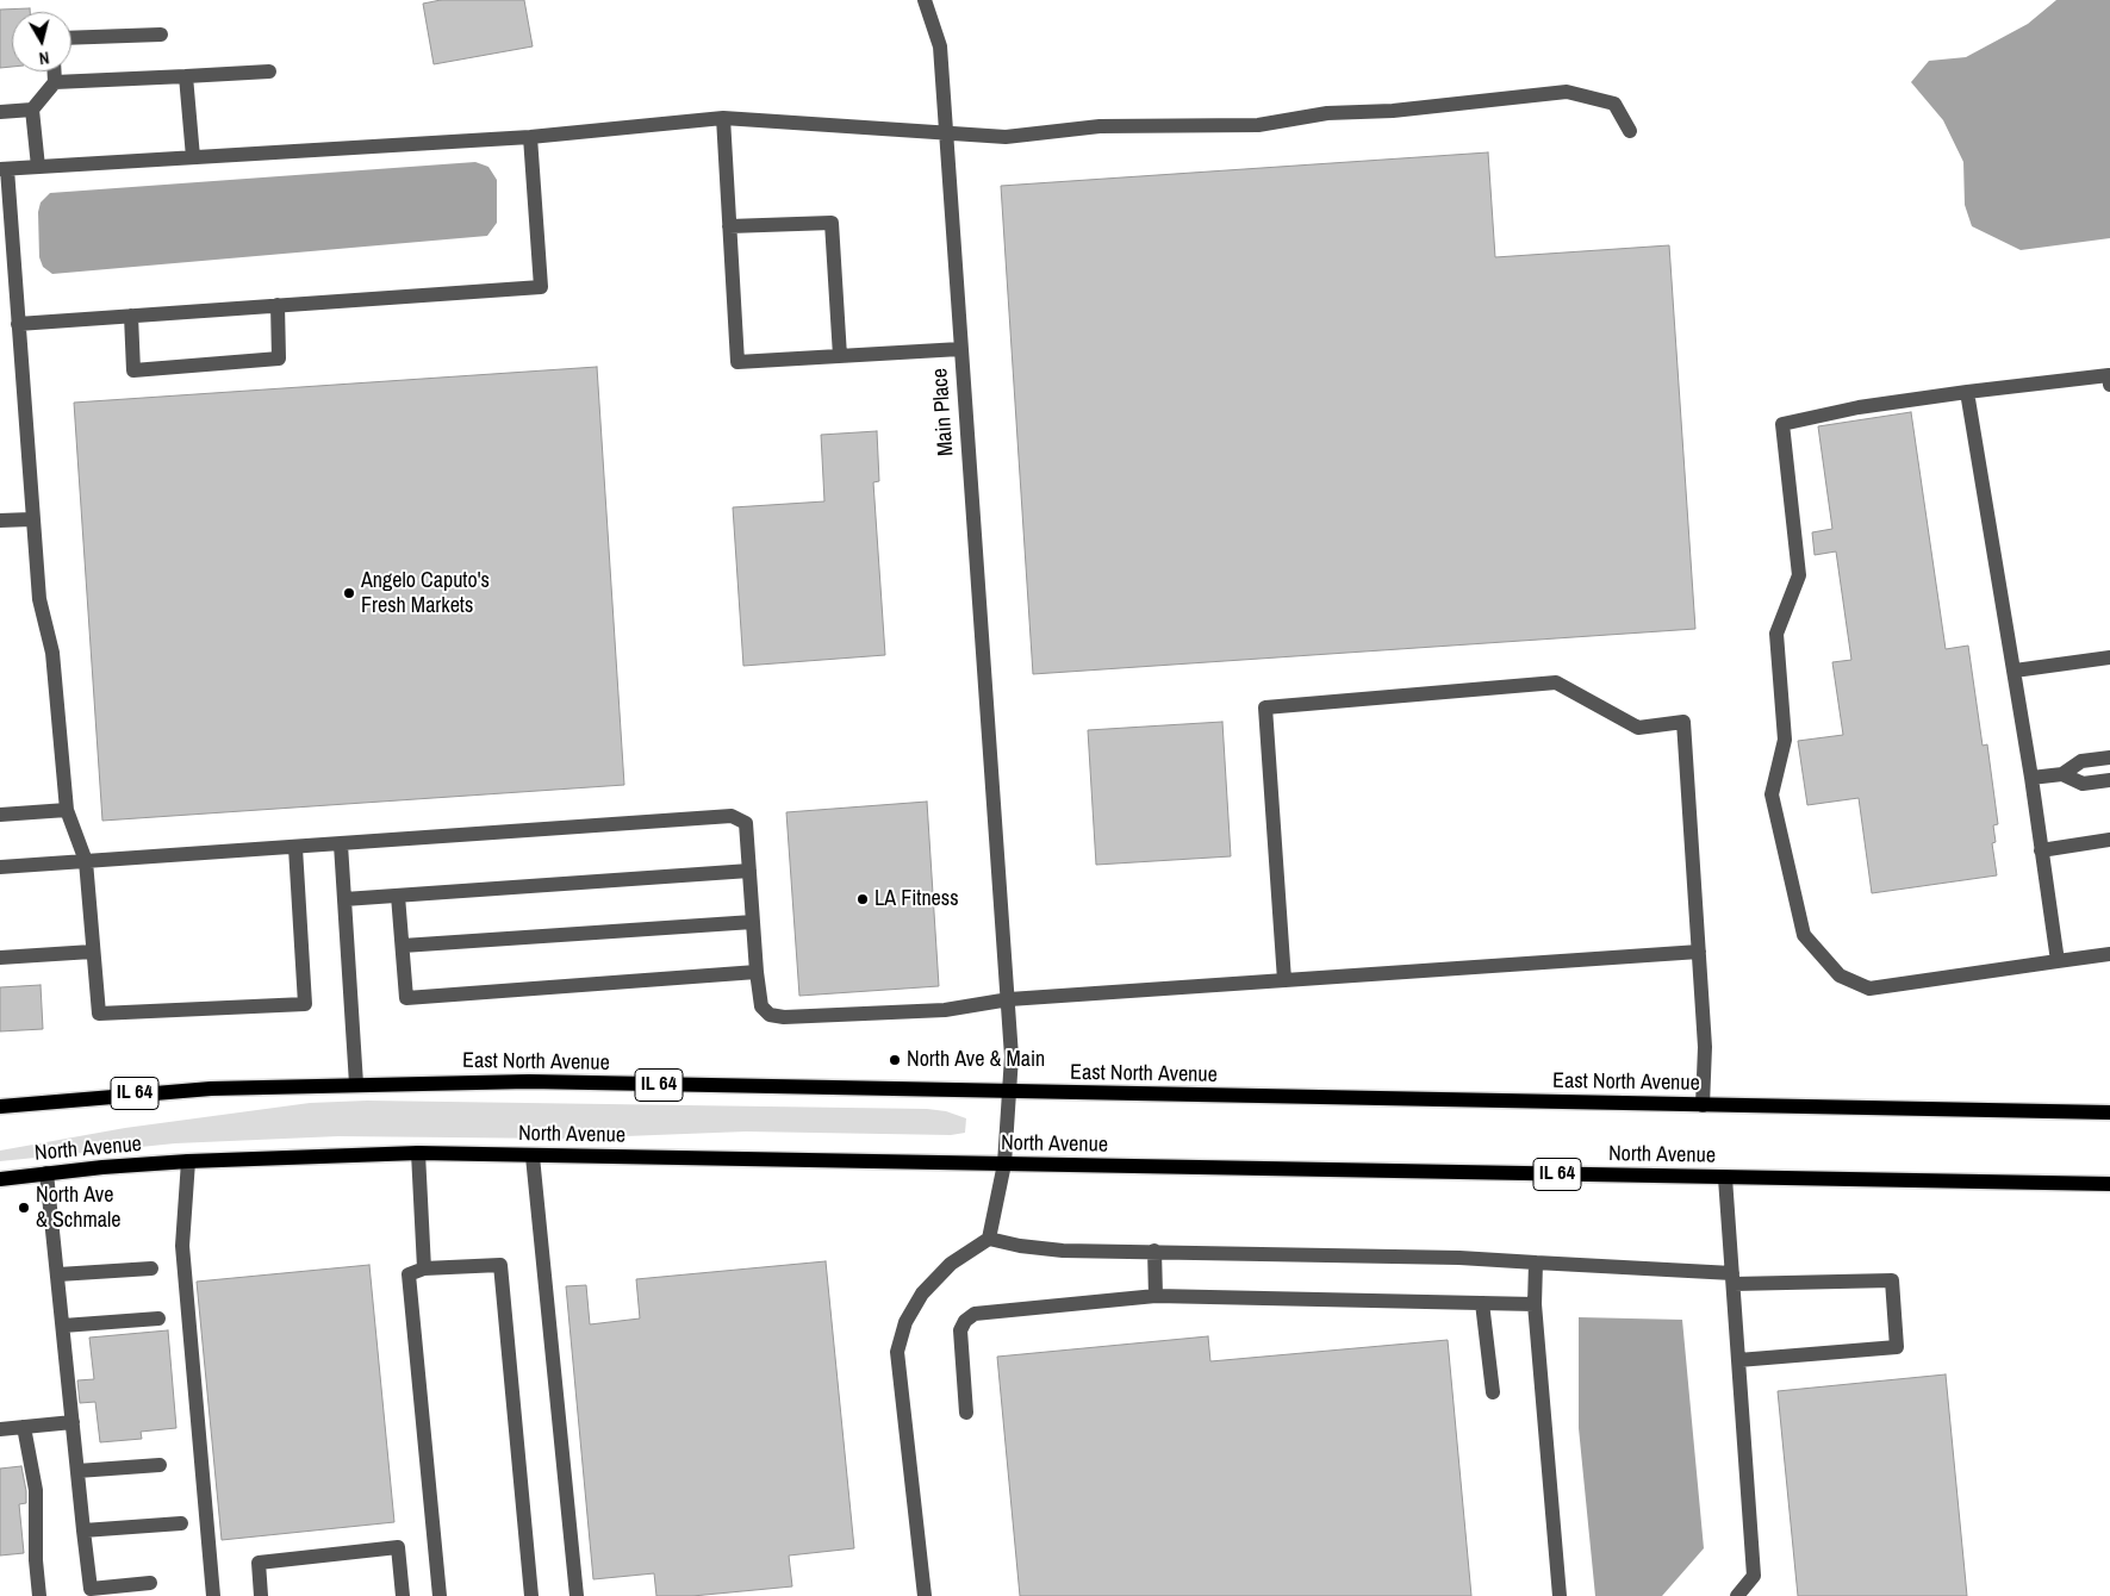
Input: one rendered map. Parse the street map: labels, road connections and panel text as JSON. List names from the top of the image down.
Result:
{
  "streets": {
    "main road": ["East North Avenue", "IL 64", "North Avenue"],
    "street": ["Main Place"]
  },
  "crossings": [
    ["Main Place", "East North Avenue"],
    ["Main Place", "North Avenue"]
  ],
  "places": [
    "Angelo Caputo's Fresh Markets",
    "LA Fitness",
    "North Ave & Main",
    "North Ave & Schmale"
  ],
  "north": "bottom"
}
